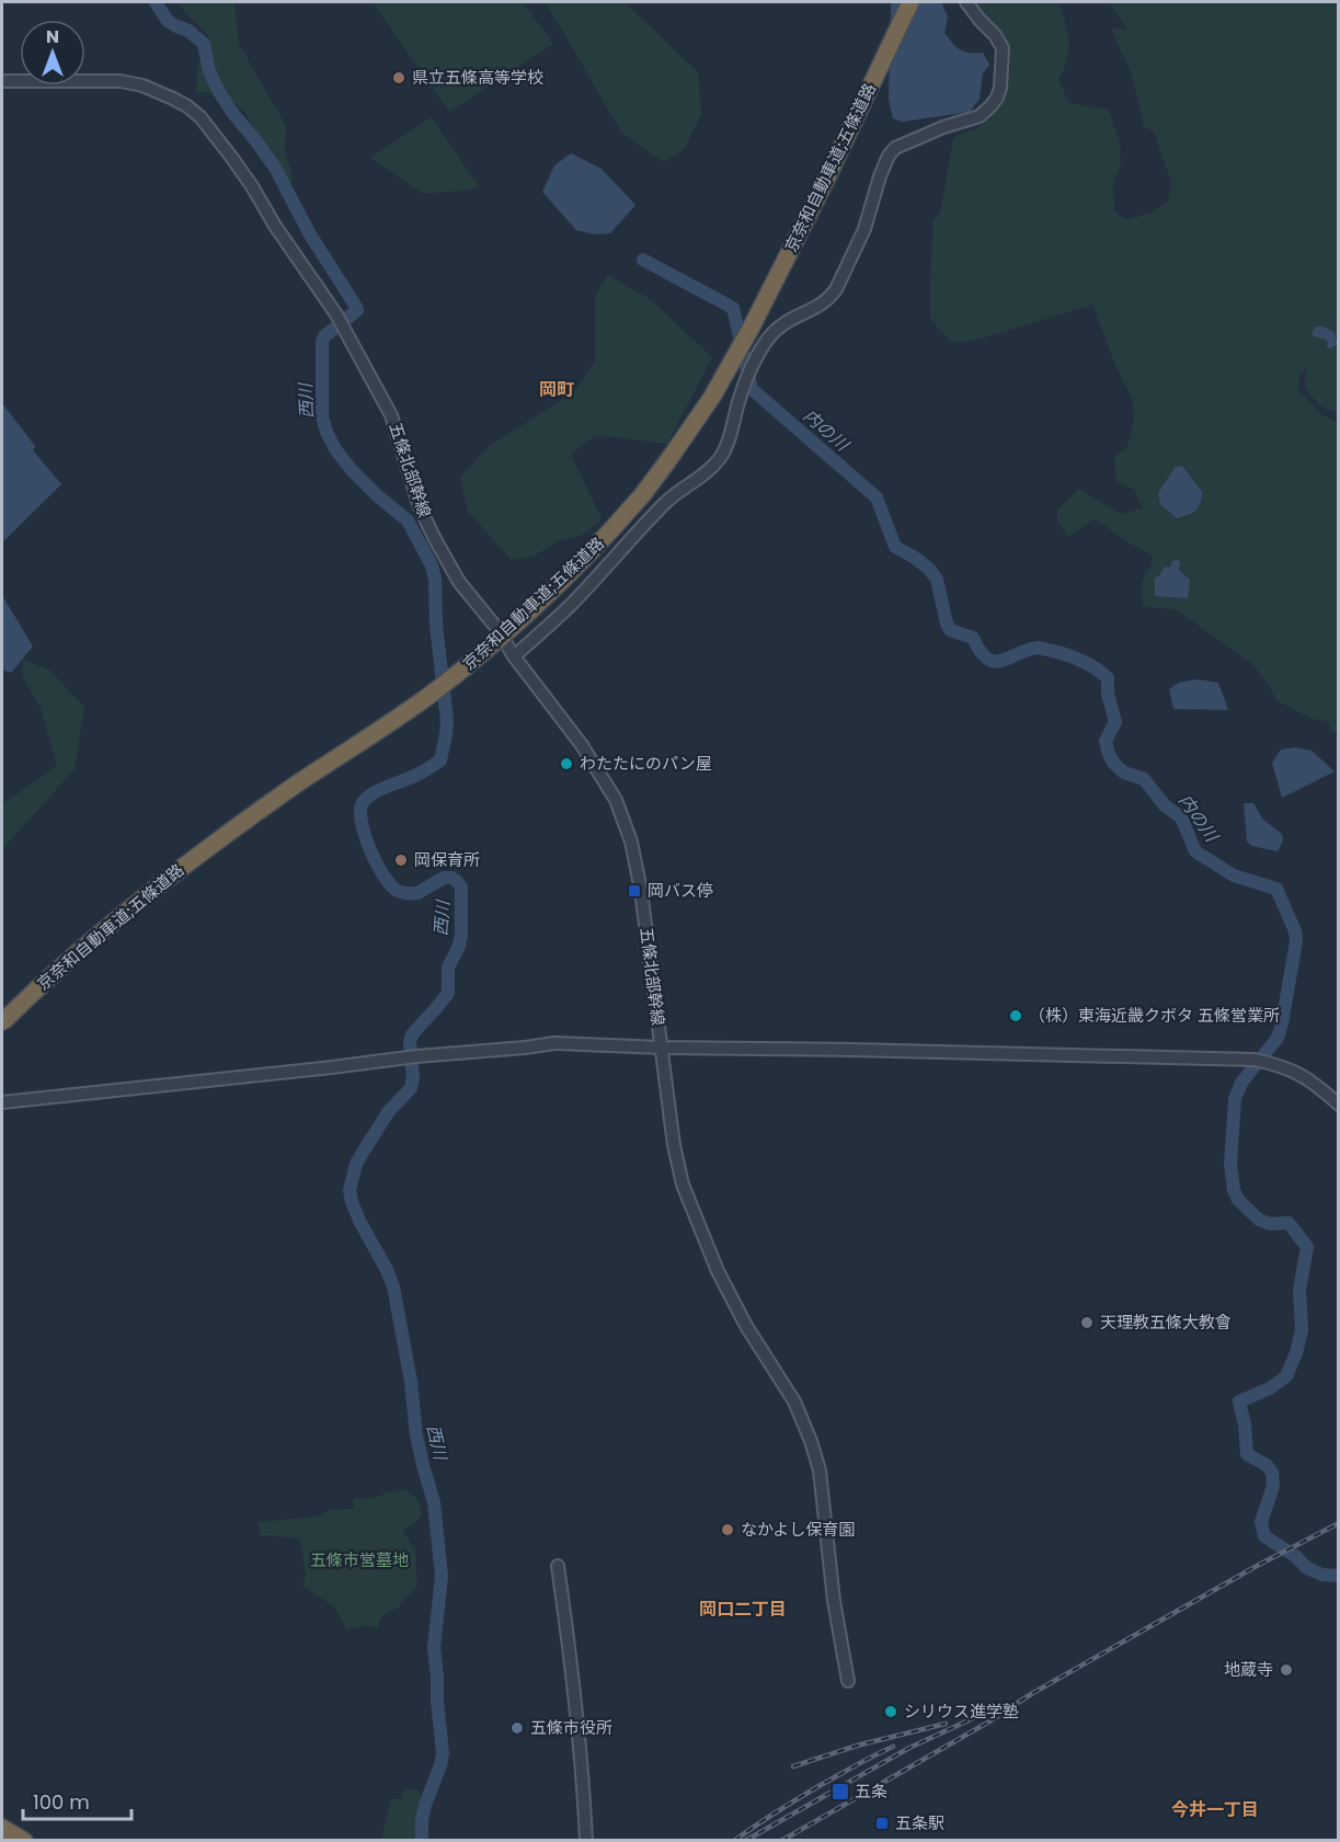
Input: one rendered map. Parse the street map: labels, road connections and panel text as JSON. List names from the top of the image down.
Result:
{
  "streets": {
    "highway": ["京奈和自動車道;五條道路"],
    "street": ["五條北部幹線"]
  },
  "districts": ["岡町", "岡口二丁目", "今井一丁目"],
  "water": ["西川", "内の川"],
  "parks": ["五條市営墓地"],
  "places": {
    "other": [
      "県立五條高等学校",
      "わたたにのパン屋",
      "岡保育所",
      "（株）東海近畿クボタ 五條営業所",
      "天理教五條大教會",
      "なかよし保育園",
      "地蔵寺",
      "シリウス進学塾",
      "五條市役所"
    ],
    "transit": ["岡バス停", "五条", "五条駅"]
  },
  "scale_bar": "100 m",
  "north": "top"
}
